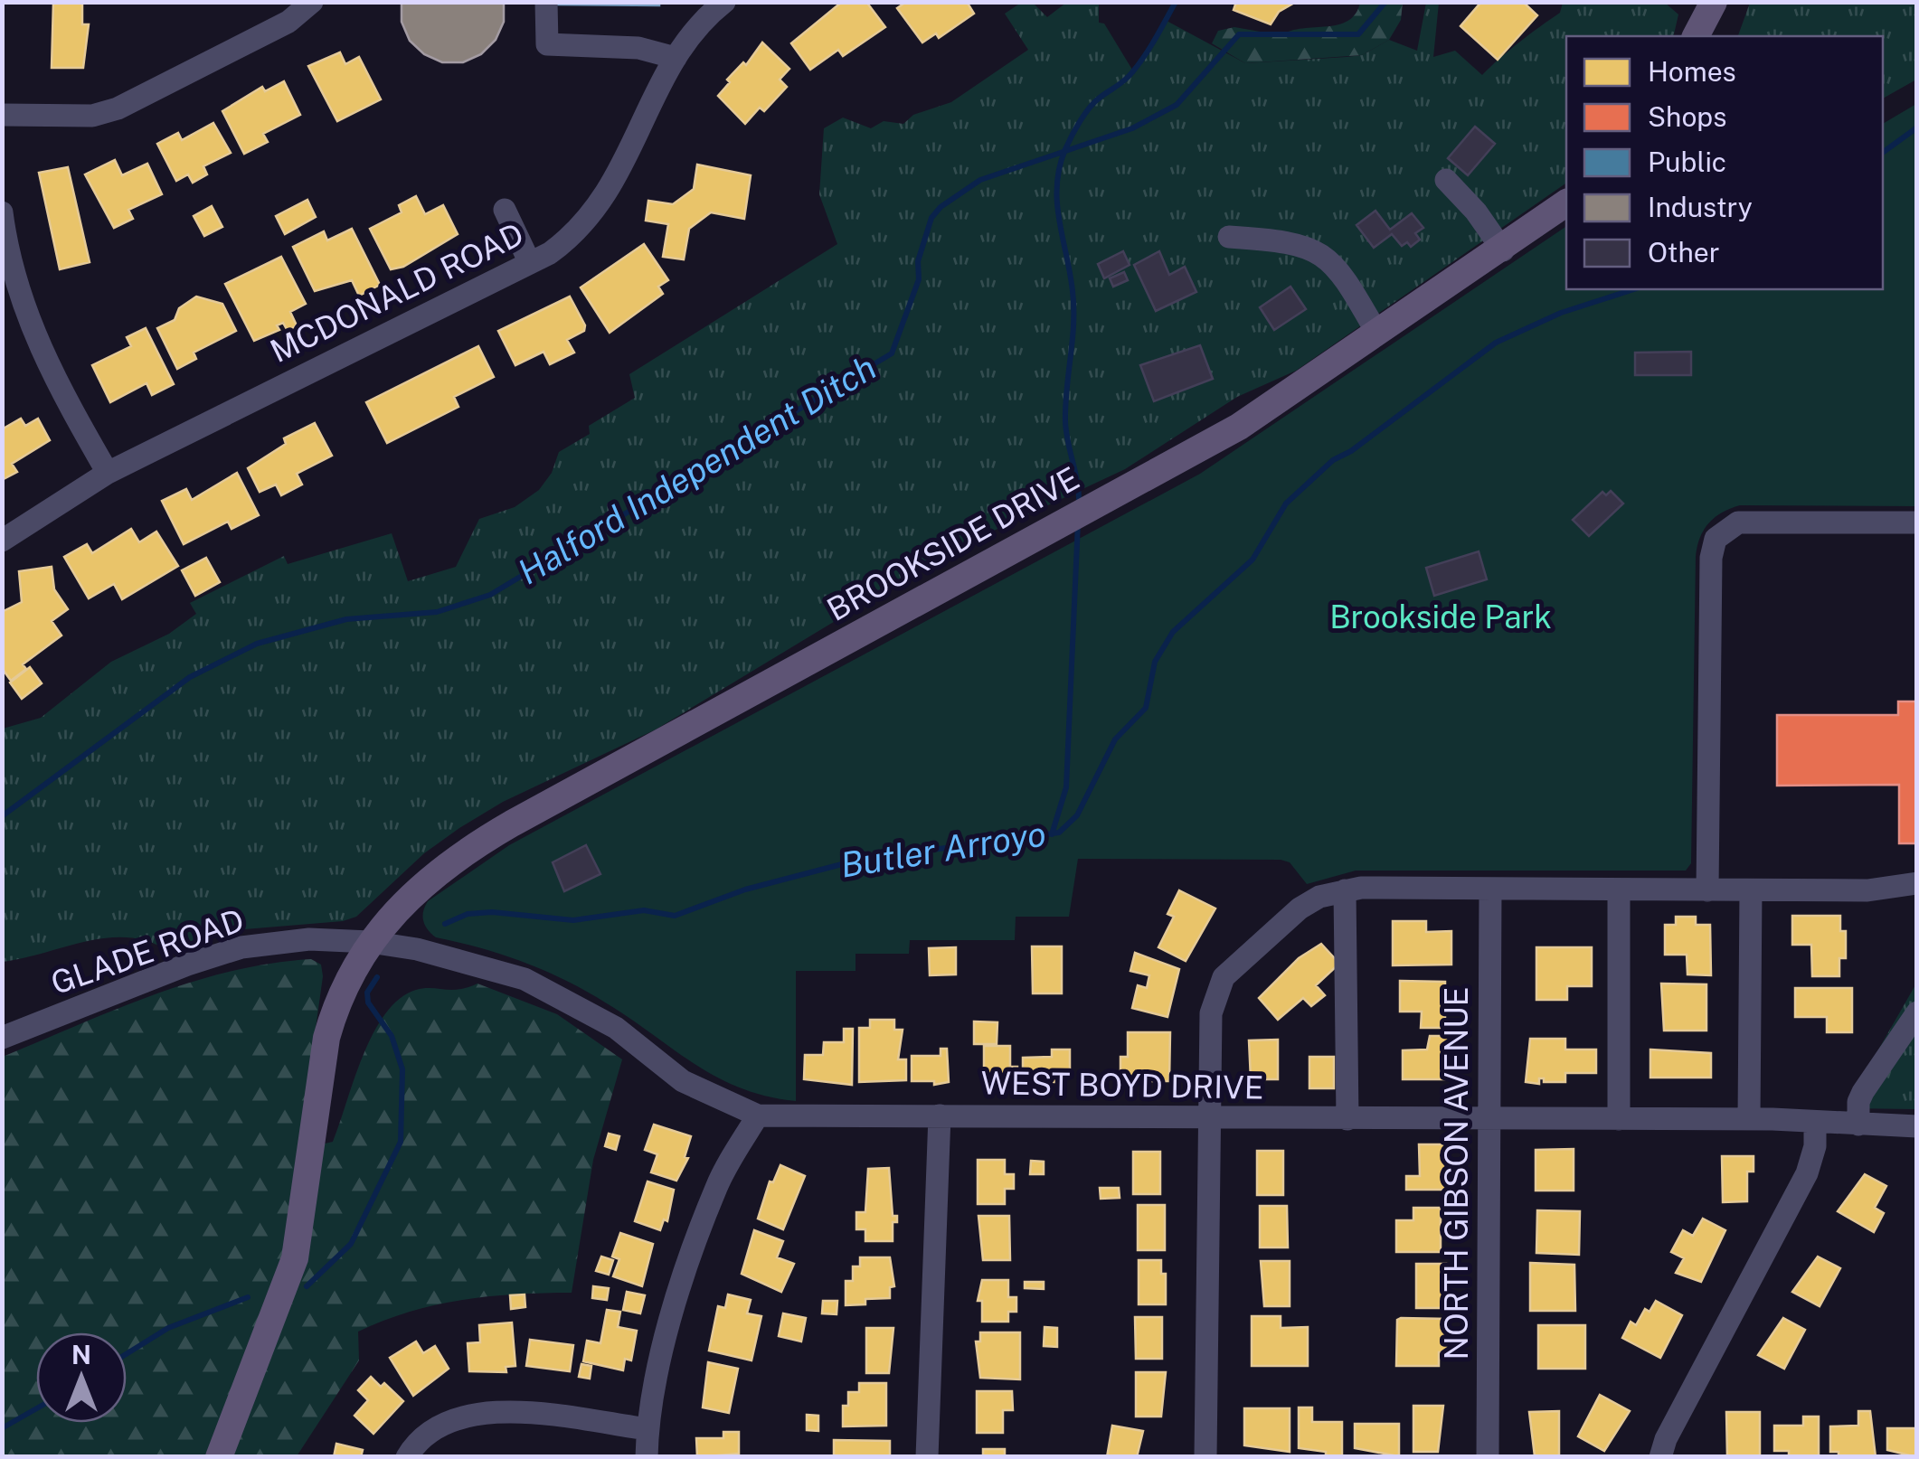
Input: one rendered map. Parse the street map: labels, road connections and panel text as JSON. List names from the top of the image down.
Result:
{
  "streets": {
    "main road": ["BROOKSIDE DRIVE"],
    "street": [
      "MCDONALD ROAD",
      "GLADE ROAD",
      "WEST BOYD DRIVE",
      "NORTH GIBSON AVENUE"
    ]
  },
  "crossings": [
    ["BROOKSIDE DRIVE", "GLADE ROAD"],
    ["BROOKSIDE DRIVE", "WEST BOYD DRIVE"],
    ["GLADE ROAD", "WEST BOYD DRIVE"],
    ["WEST BOYD DRIVE", "NORTH GIBSON AVENUE"]
  ],
  "water": ["Halford Independent Ditch", "Butler Arroyo"],
  "parks": ["Brookside Park"],
  "legend": [
    "Homes",
    "Shops",
    "Public",
    "Industry",
    "Other"
  ],
  "north": "top"
}
